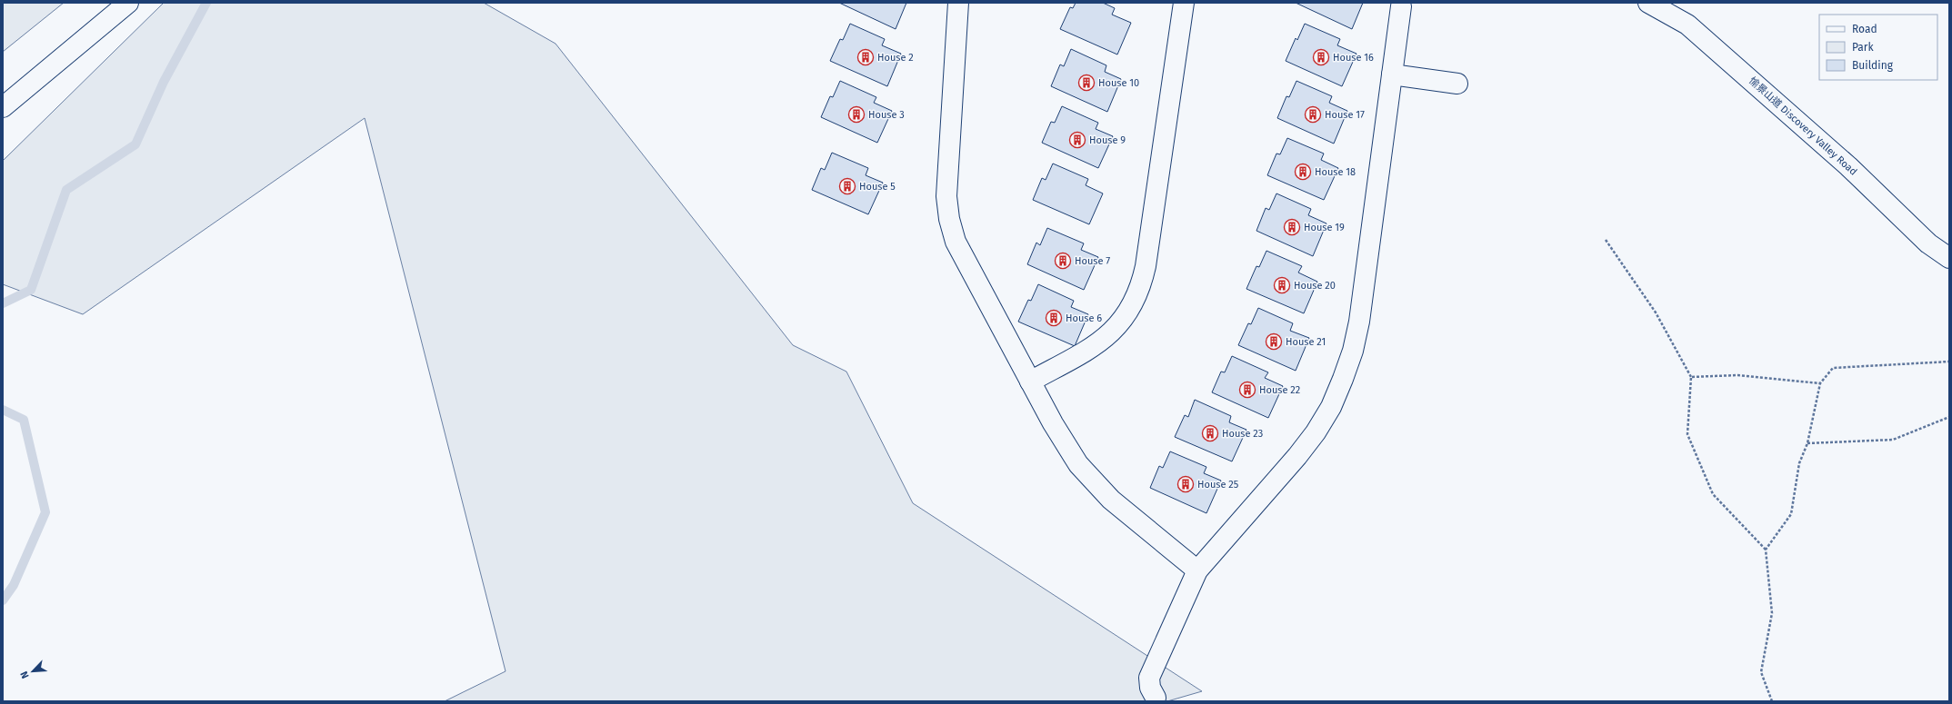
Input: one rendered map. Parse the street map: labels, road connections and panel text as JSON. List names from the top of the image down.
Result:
{
  "streets": {
    "street": ["愉景山道 Discovery Valley Road"]
  },
  "places": {
    "building": [
      "House 2",
      "House 16",
      "House 10",
      "House 3",
      "House 17",
      "House 9",
      "House 18",
      "House 5",
      "House 19",
      "House 7",
      "House 20",
      "House 6",
      "House 21",
      "House 22",
      "House 23",
      "House 25"
    ]
  },
  "legend": ["Road", "Park", "Building"],
  "north": "bottom left"
}
